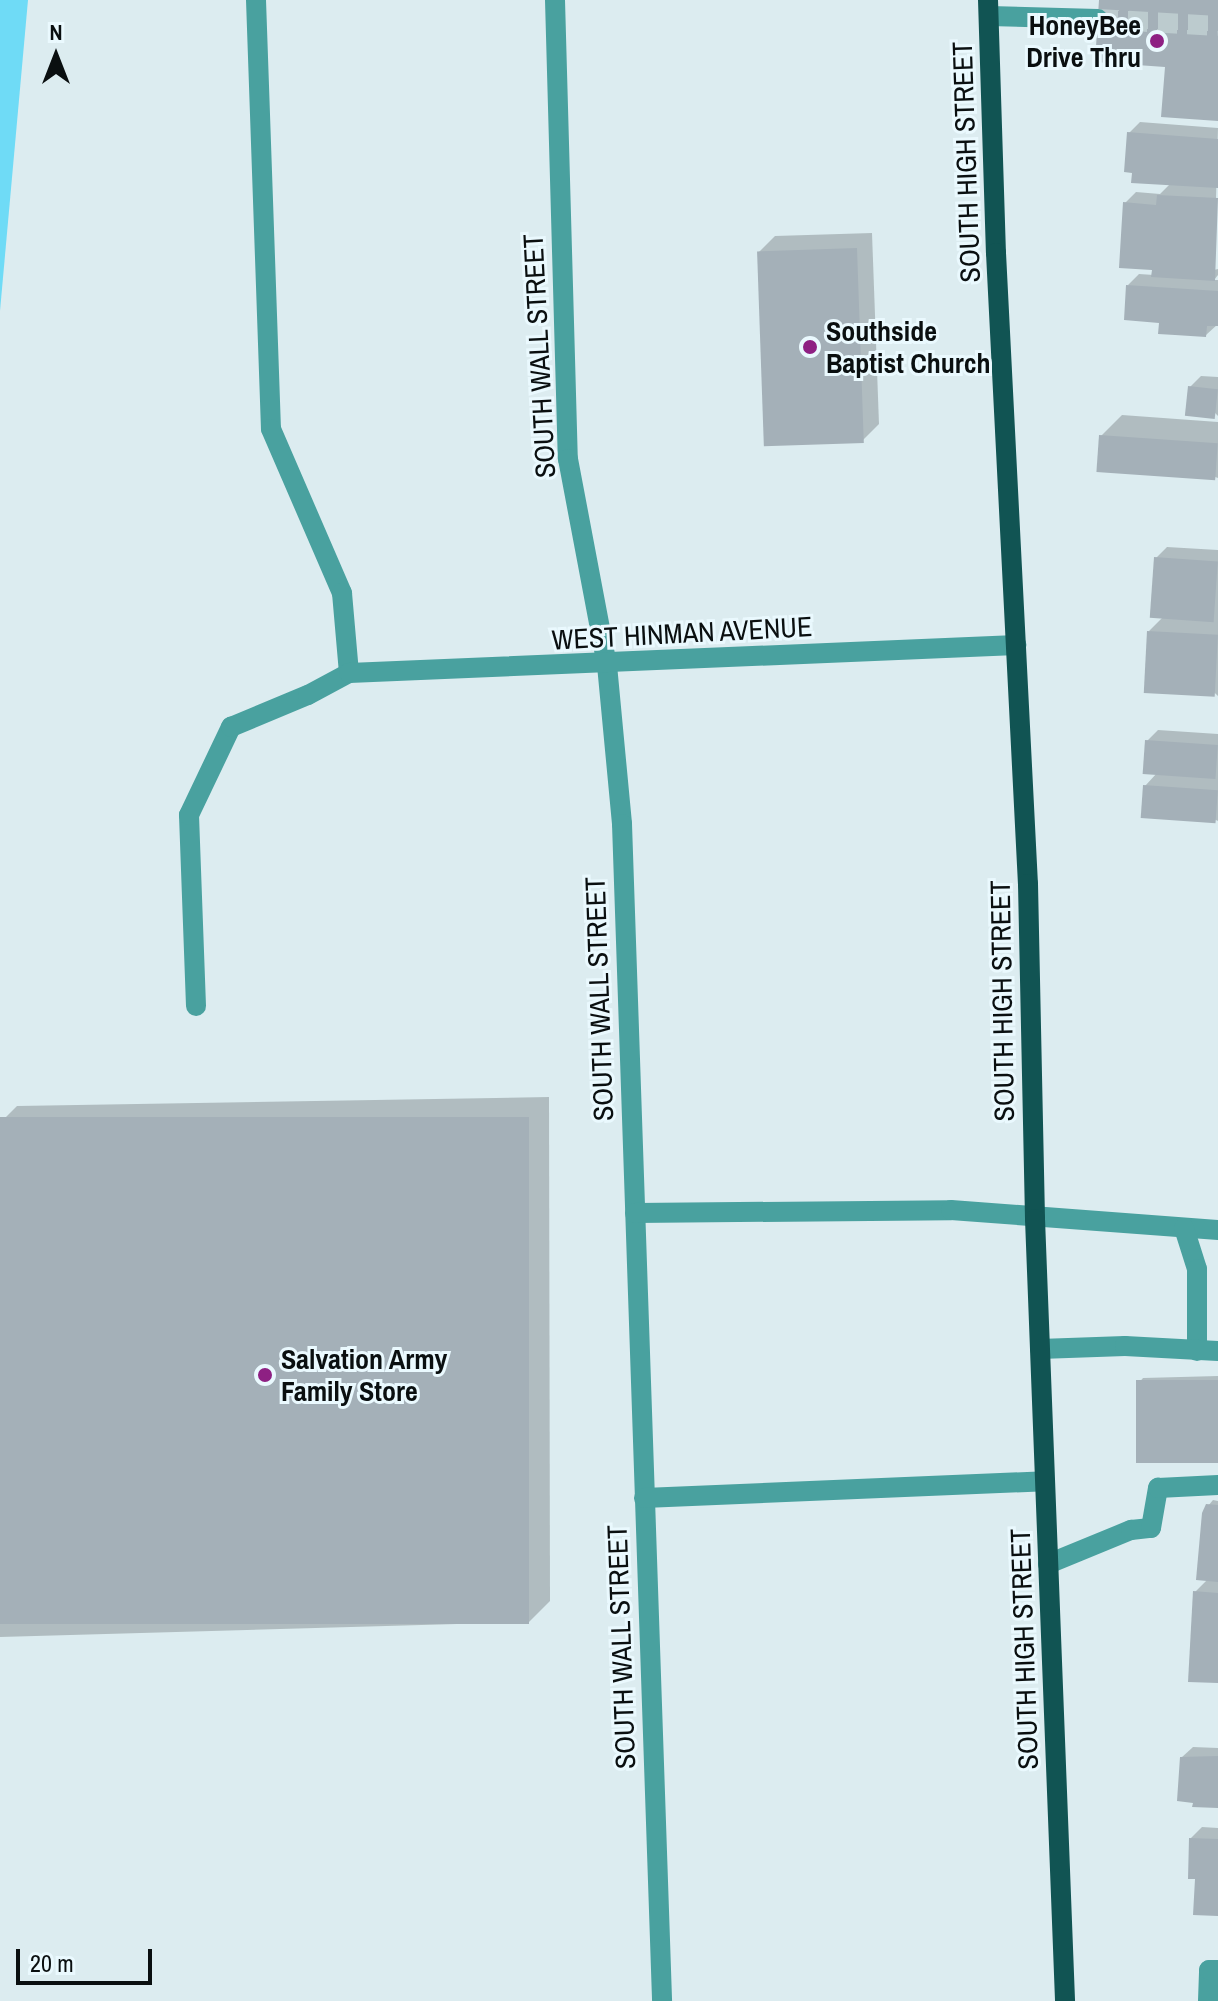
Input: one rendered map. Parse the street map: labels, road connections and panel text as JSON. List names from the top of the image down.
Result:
{
  "streets": {
    "main road": ["SOUTH HIGH STREET"],
    "street": ["SOUTH WALL STREET", "WEST HINMAN AVENUE"]
  },
  "crossings": [
    ["SOUTH HIGH STREET", "WEST HINMAN AVENUE"],
    ["SOUTH WALL STREET", "WEST HINMAN AVENUE"]
  ],
  "places": ["HoneyBee Drive Thru", "Southside Baptist Church", "Salvation Army Family Store"],
  "scale_bar": "20 m",
  "north": "top"
}
